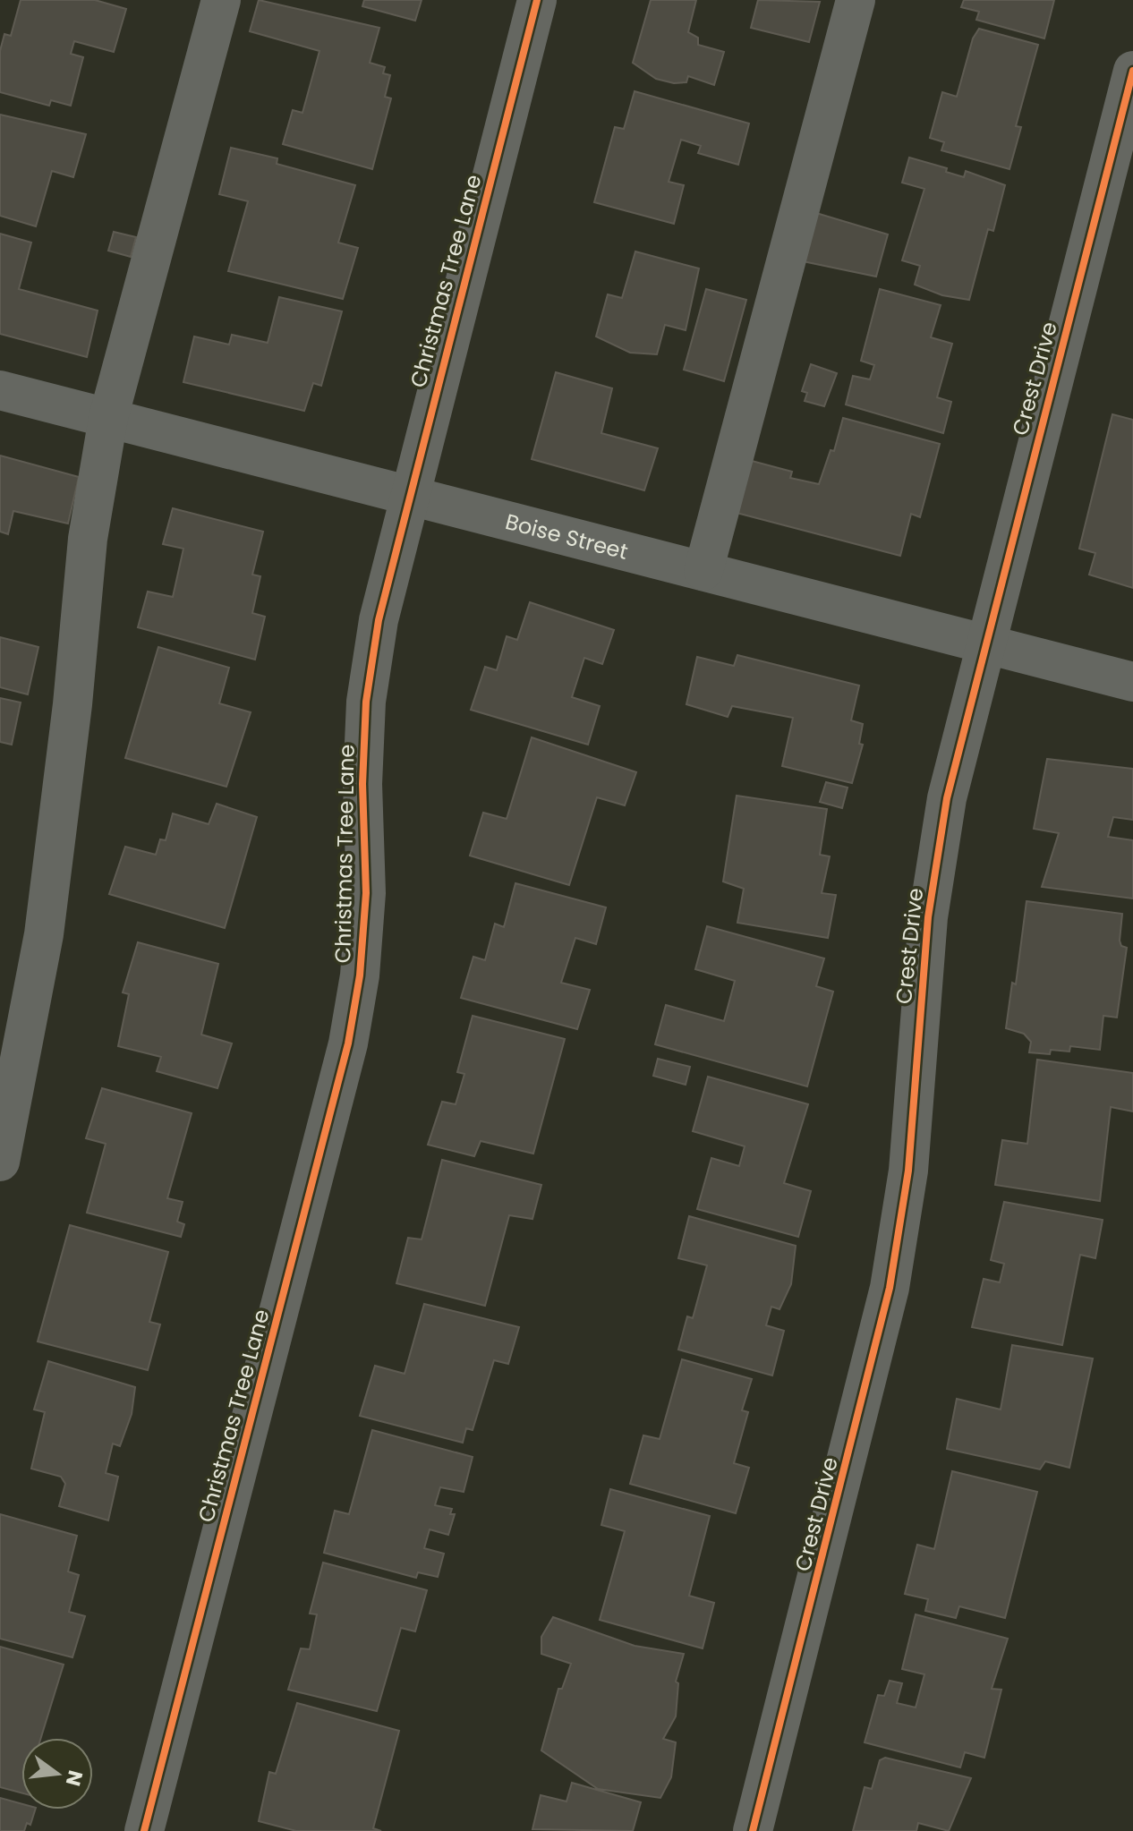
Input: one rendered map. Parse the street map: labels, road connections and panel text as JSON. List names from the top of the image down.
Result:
{
  "streets": {
    "street": ["Christmas Tree Lane", "Crest Drive", "Boise Street"]
  },
  "crossings": [
    ["Christmas Tree Lane", "Boise Street"],
    ["Crest Drive", "Boise Street"]
  ],
  "north": "right"
}
